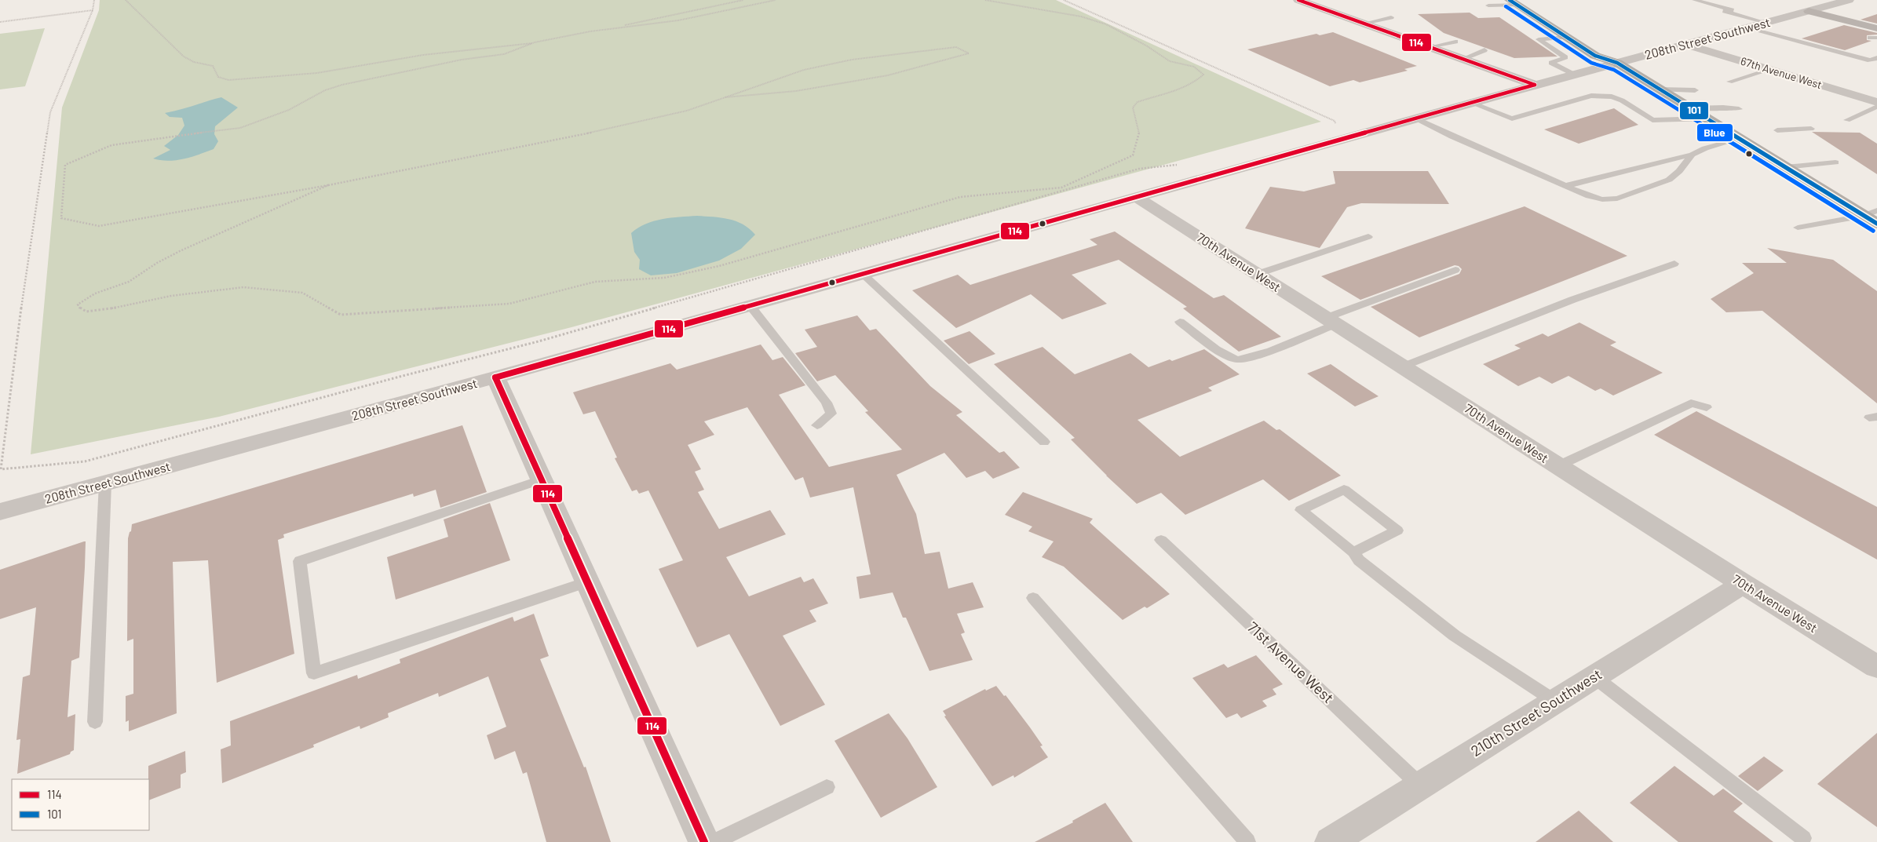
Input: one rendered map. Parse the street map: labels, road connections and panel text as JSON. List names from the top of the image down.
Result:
{
  "streets": {
    "street": [
      "208th Street Southwest",
      "67th Avenue West",
      "70th Avenue West",
      "210th Street Southwest"
    ],
    "lane": ["71st Avenue West"]
  },
  "crossings": [
    ["208th Street Southwest", "67th Avenue West"],
    ["208th Street Southwest", "70th Avenue West"],
    ["70th Avenue West", "210th Street Southwest"],
    ["71st Avenue West", "210th Street Southwest"]
  ],
  "lines": ["transit line 114", "transit line 101", "transit line Blue"],
  "legend": ["114", "101"]
}
